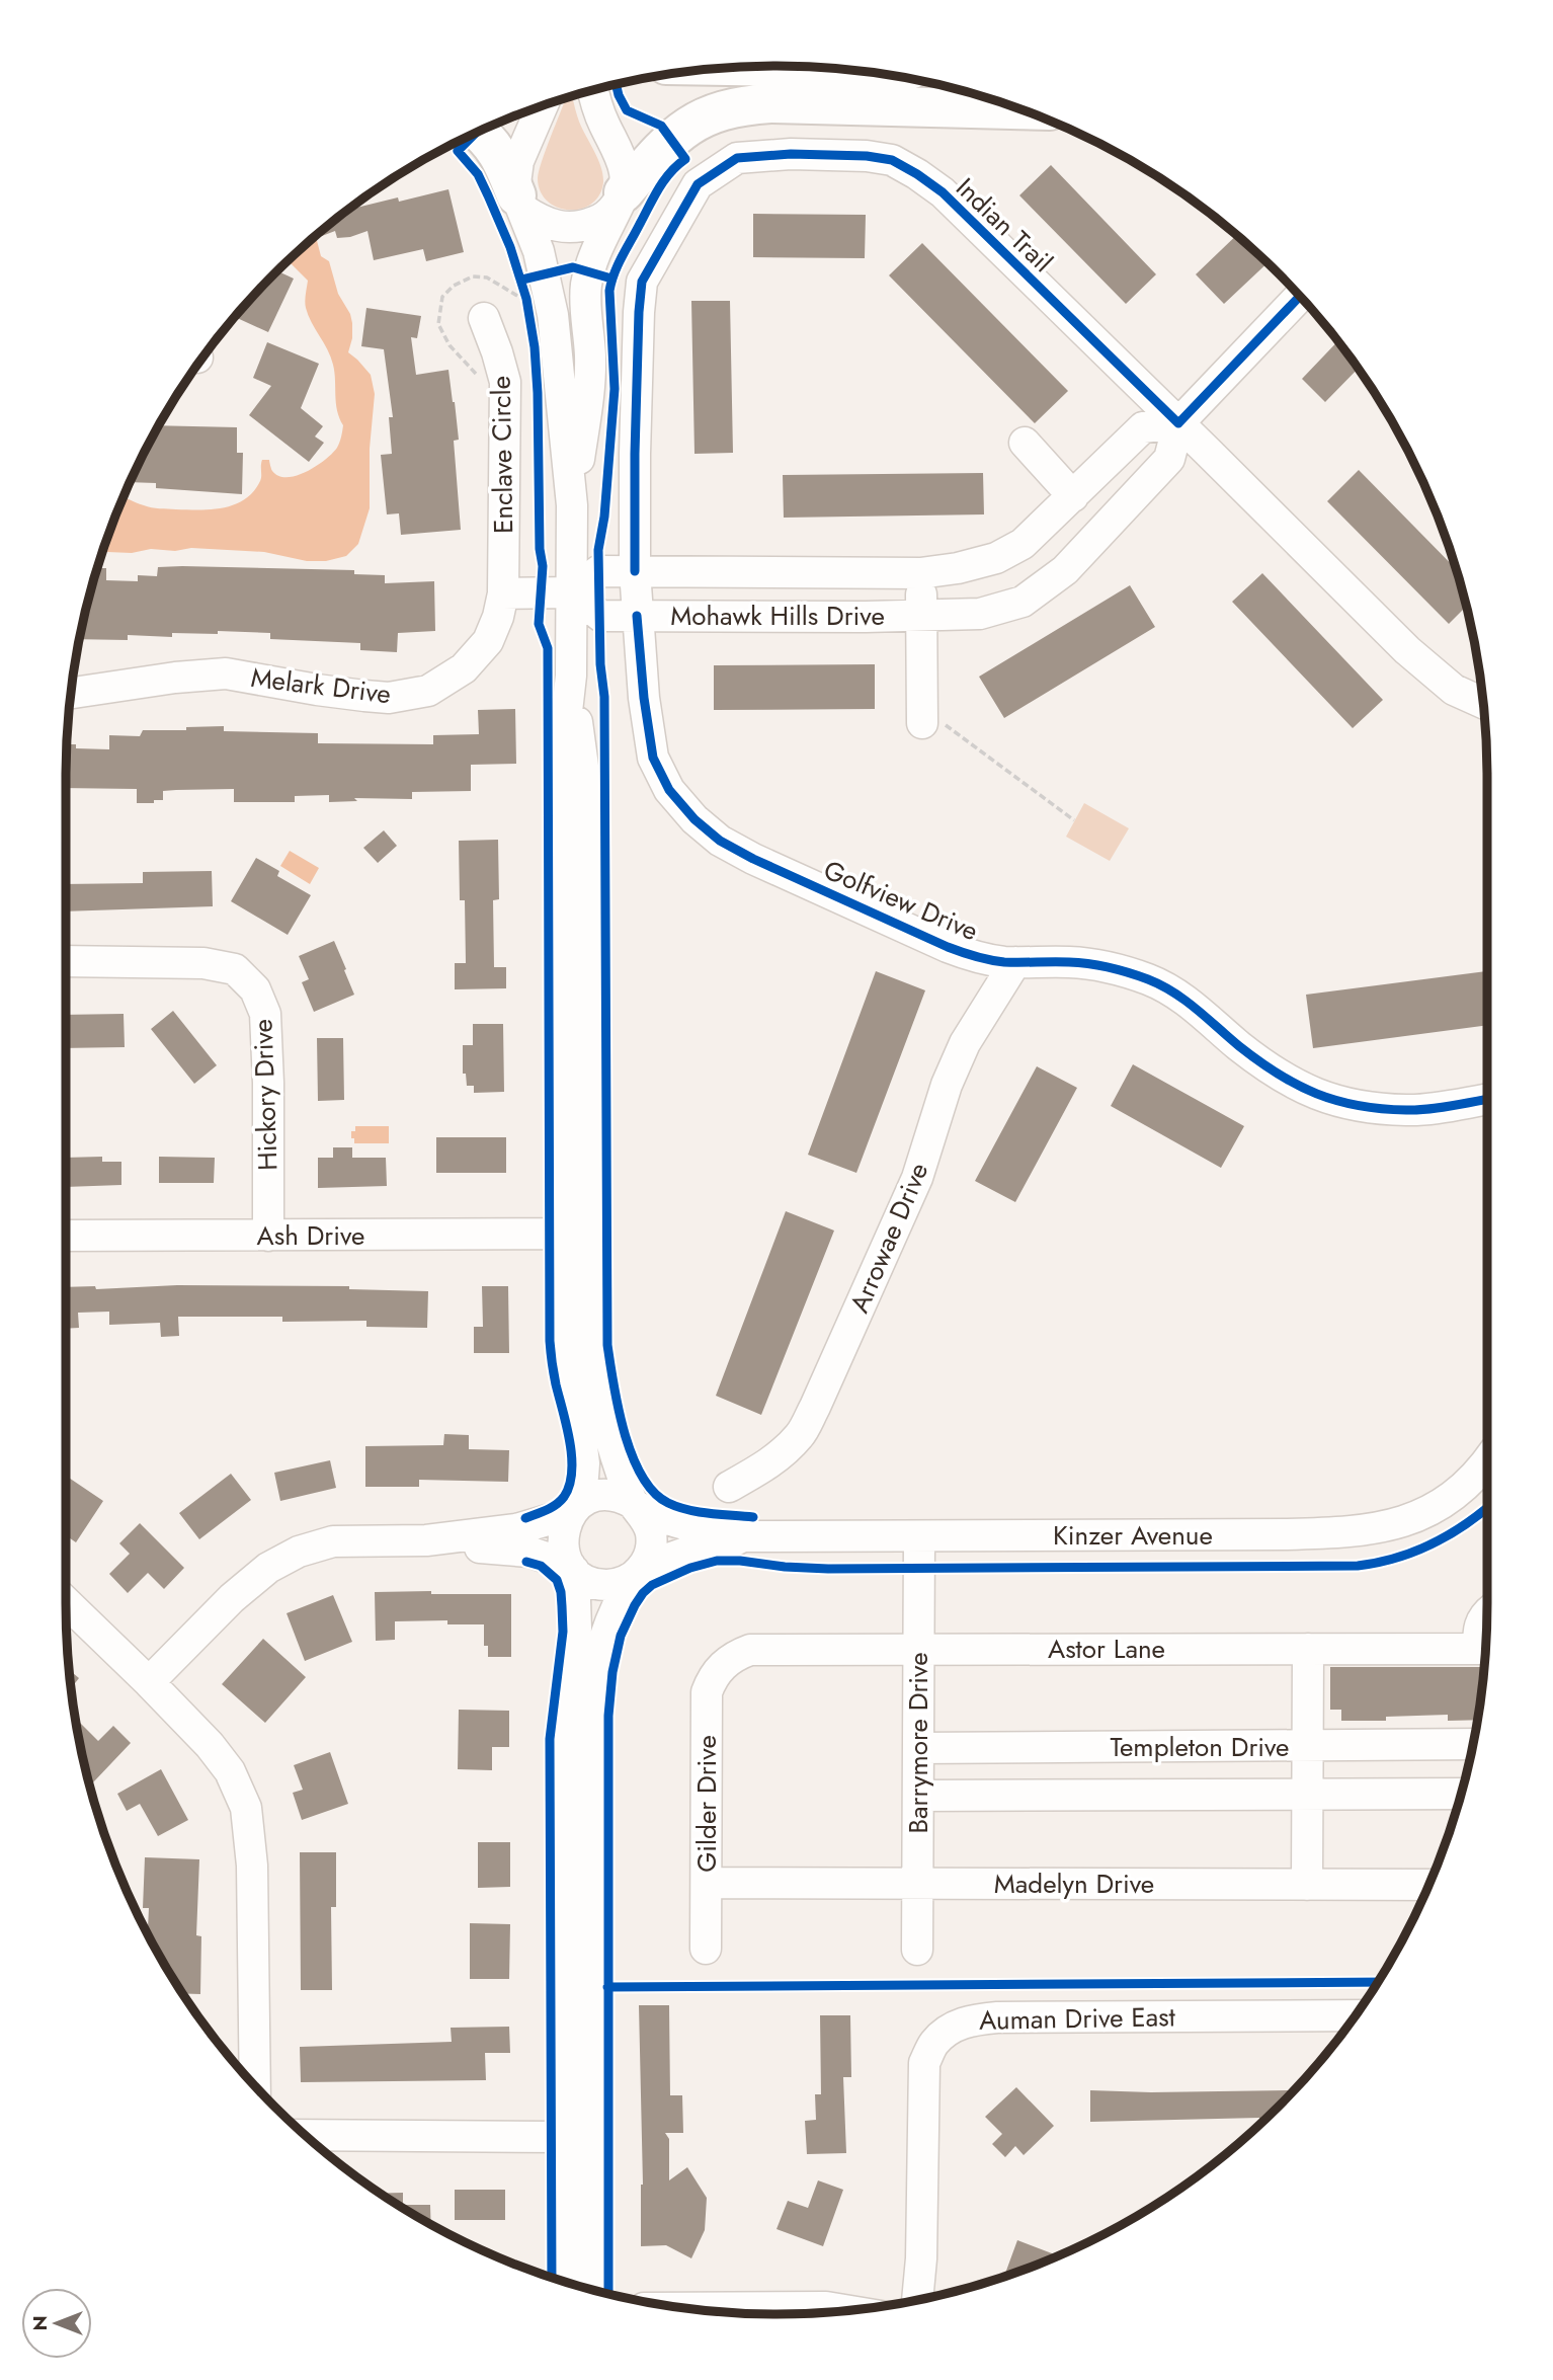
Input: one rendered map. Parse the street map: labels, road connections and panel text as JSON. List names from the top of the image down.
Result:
{
  "streets": {
    "street": [
      "Indian Trail",
      "Enclave Circle",
      "Mohawk Hills Drive",
      "Melark Drive",
      "Golfview Drive",
      "Hickory Drive",
      "Ash Drive",
      "Arrowae Drive",
      "Kinzer Avenue",
      "Astor Lane",
      "Barrymore Drive",
      "Templeton Drive",
      "Gilder Drive",
      "Madelyn Drive",
      "Auman Drive East"
    ]
  },
  "crossings": [
    ["Indian Trail", "Mohawk Hills Drive"],
    ["Indian Trail", "Golfview Drive"],
    ["Enclave Circle", "Melark Drive"],
    ["Mohawk Hills Drive", "Golfview Drive"],
    ["Golfview Drive", "Arrowae Drive"],
    ["Hickory Drive", "Ash Drive"],
    ["Kinzer Avenue", "Barrymore Drive"],
    ["Astor Lane", "Barrymore Drive"],
    ["Astor Lane", "Gilder Drive"],
    ["Barrymore Drive", "Templeton Drive"],
    ["Barrymore Drive", "Madelyn Drive"],
    ["Gilder Drive", "Madelyn Drive"]
  ],
  "north": "left"
}
